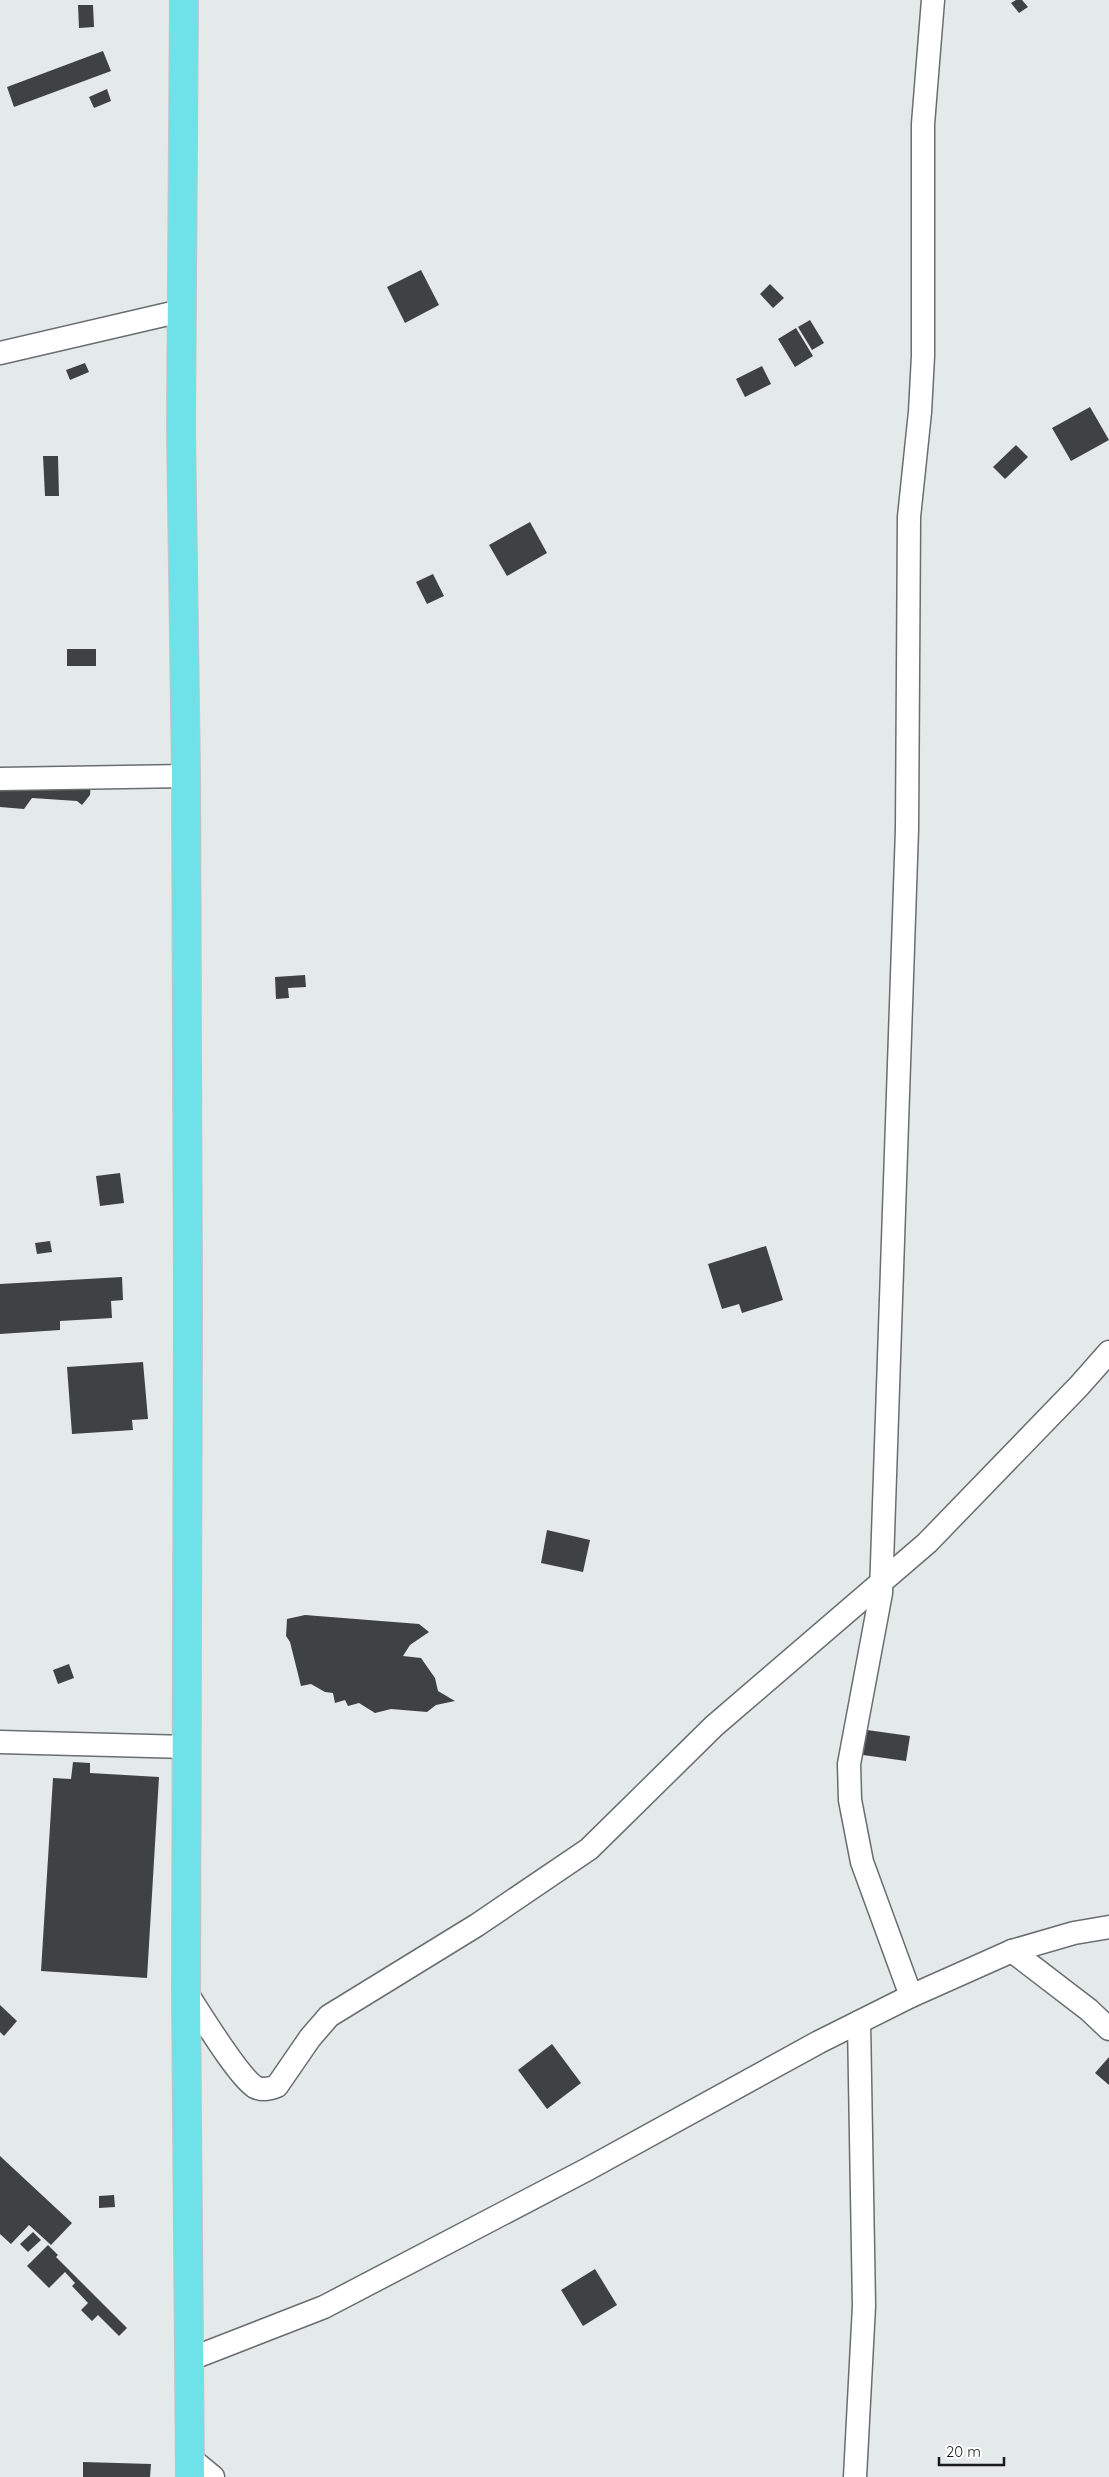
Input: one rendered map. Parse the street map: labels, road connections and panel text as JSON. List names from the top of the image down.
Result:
{
  "scale_bar": "20 m"
}
